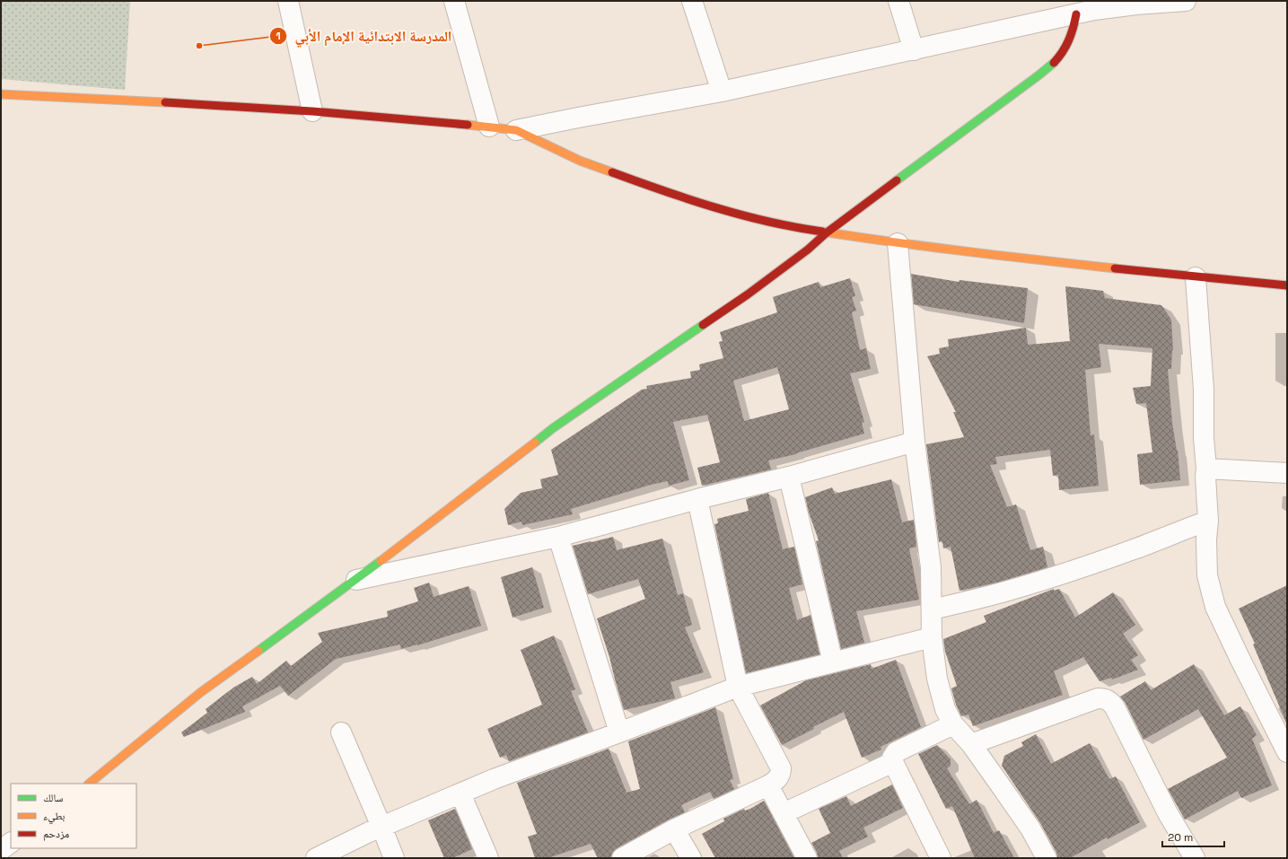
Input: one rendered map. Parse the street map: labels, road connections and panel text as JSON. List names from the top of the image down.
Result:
{
  "places": ["المدرسة الابتدائية الإمام الأبي"],
  "legend": ["سالك", "بطيء", "مزدحم"],
  "scale_bar": "20 m"
}
